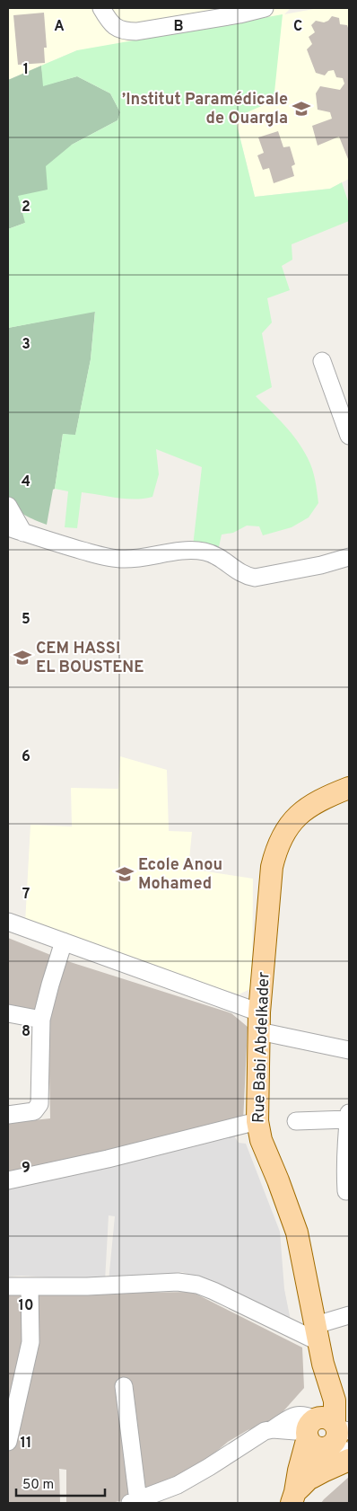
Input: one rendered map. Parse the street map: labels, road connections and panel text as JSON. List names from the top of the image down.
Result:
{
  "streets": {
    "main road": ["Rue Babi Abdelkader"]
  },
  "places": {
    "school or university": ["’Institut Paramédicale de Ouargla", "CEM HASSI EL BOUSTENE", "Ecole Anou Mohamed"]
  },
  "scale_bar": "50 m",
  "grid": {
    "columns": ["A", "B", "C"],
    "rows": [
      "1",
      "2",
      "3",
      "4",
      "5",
      "6",
      "7",
      "8",
      "9",
      "10",
      "11"
    ]
  }
}
